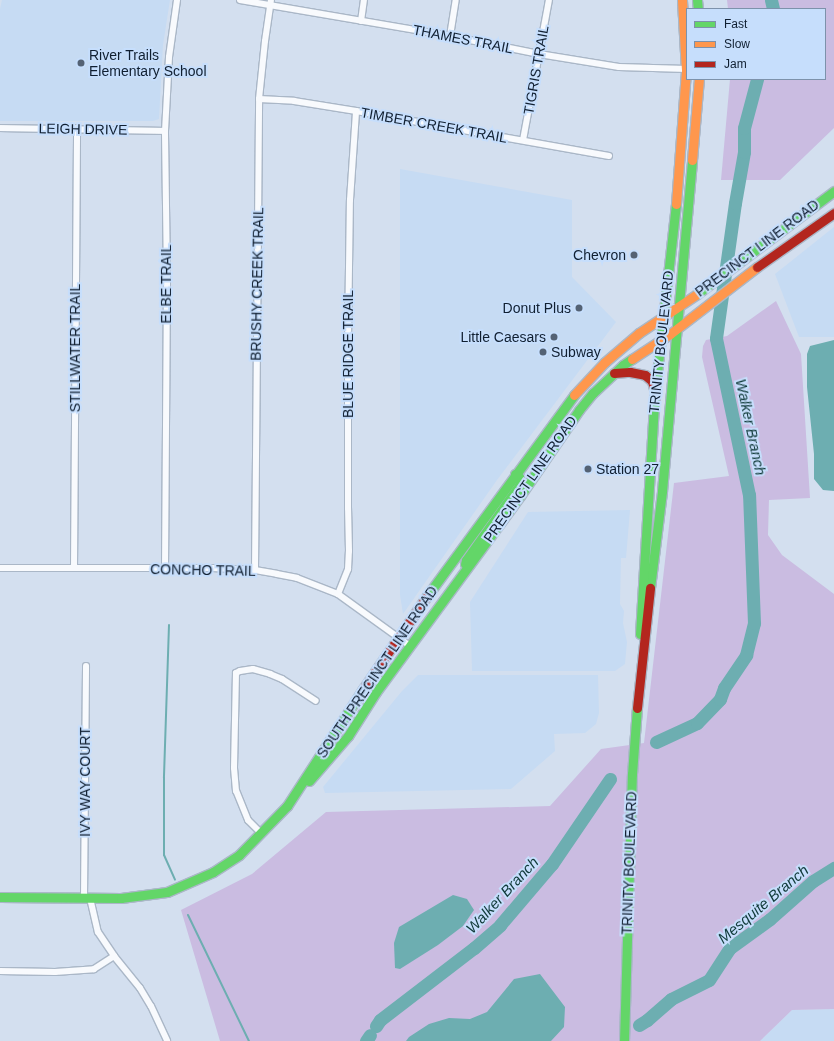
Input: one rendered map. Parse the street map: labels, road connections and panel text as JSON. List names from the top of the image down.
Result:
{
  "streets": {
    "main road": ["PRECINCT LINE ROAD", "TRINITY BOULEVARD", "SOUTH PRECINCT LINE ROAD"],
    "street": [
      "THAMES TRAIL",
      "TIGRIS TRAIL",
      "TIMBER CREEK TRAIL",
      "LEIGH DRIVE",
      "ELBE TRAIL",
      "BRUSHY CREEK TRAIL",
      "STILLWATER TRAIL",
      "BLUE RIDGE TRAIL",
      "CONCHO TRAIL",
      "IVY WAY COURT"
    ]
  },
  "crossings": [
    ["THAMES TRAIL", "TIGRIS TRAIL"],
    ["THAMES TRAIL", "BRUSHY CREEK TRAIL"],
    ["THAMES TRAIL", "TRINITY BOULEVARD"],
    ["TIGRIS TRAIL", "TIMBER CREEK TRAIL"],
    ["TIMBER CREEK TRAIL", "BRUSHY CREEK TRAIL"],
    ["TIMBER CREEK TRAIL", "BLUE RIDGE TRAIL"],
    ["LEIGH DRIVE", "ELBE TRAIL"],
    ["LEIGH DRIVE", "STILLWATER TRAIL"],
    ["PRECINCT LINE ROAD", "TRINITY BOULEVARD"],
    ["PRECINCT LINE ROAD", "CONCHO TRAIL"],
    ["PRECINCT LINE ROAD", "SOUTH PRECINCT LINE ROAD"],
    ["ELBE TRAIL", "CONCHO TRAIL"],
    ["BRUSHY CREEK TRAIL", "CONCHO TRAIL"],
    ["TRINITY BOULEVARD", "SOUTH PRECINCT LINE ROAD"],
    ["STILLWATER TRAIL", "CONCHO TRAIL"],
    ["BLUE RIDGE TRAIL", "CONCHO TRAIL"],
    ["CONCHO TRAIL", "SOUTH PRECINCT LINE ROAD"],
    ["SOUTH PRECINCT LINE ROAD", "IVY WAY COURT"]
  ],
  "water": ["Walker Branch", "Mesquite Branch"],
  "places": [
    "River Trails Elementary School",
    "Chevron",
    "Donut Plus",
    "Little Caesars",
    "Subway",
    "Station 27"
  ],
  "legend": ["Fast", "Slow", "Jam"]
}
